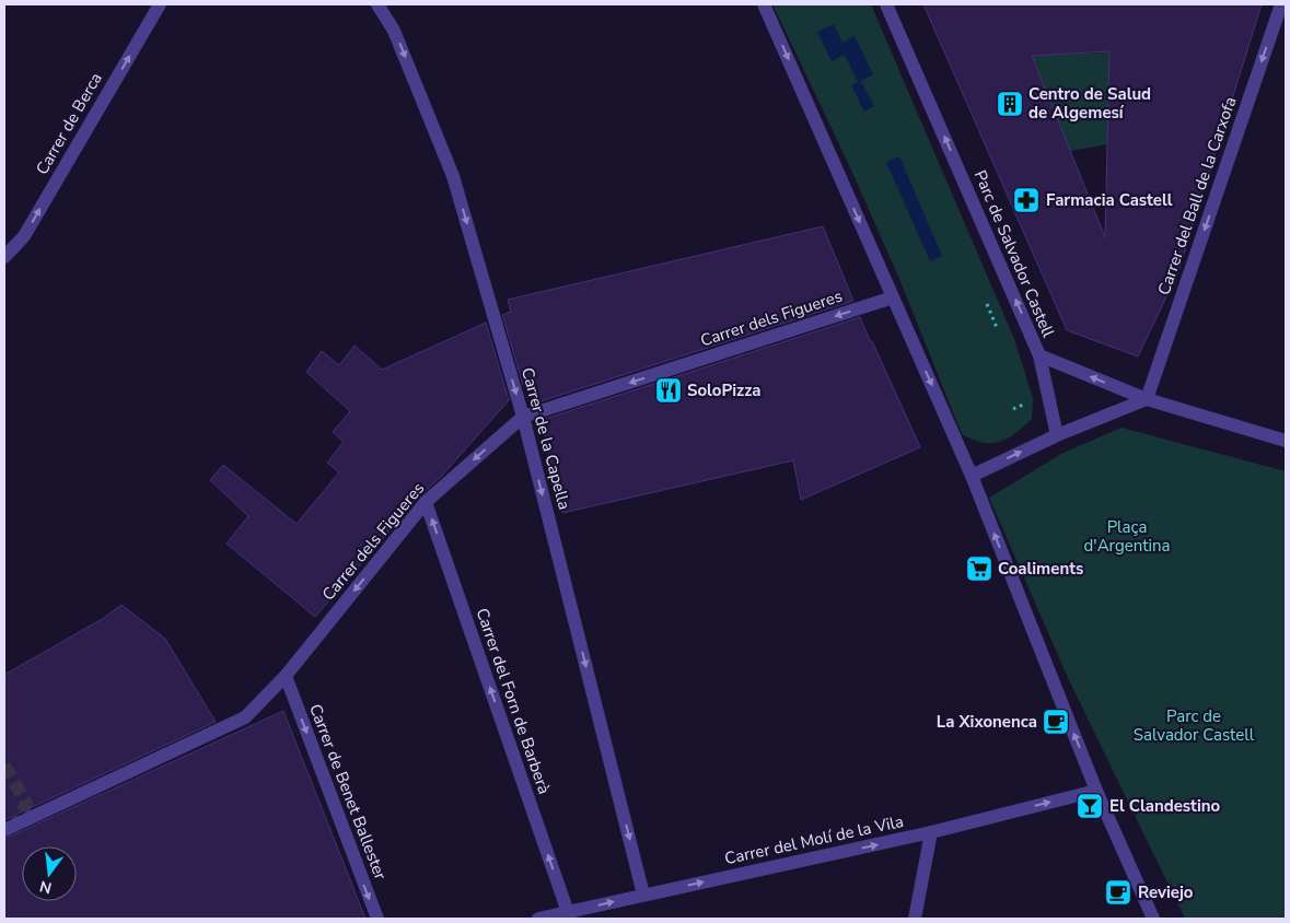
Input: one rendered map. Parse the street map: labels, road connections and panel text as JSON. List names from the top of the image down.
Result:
{
  "streets": {
    "street": [
      "Carrer de Berca",
      "Carrer del Ball de la Carxofa",
      "Parc de Salvador Castell",
      "Carrer dels Figueres",
      "Carrer de la Capella",
      "Carrer del Forn de Barberà",
      "Carrer de Benet Ballester",
      "Carrer del Molí de la Vila"
    ]
  },
  "crossings": [
    ["Carrer dels Figueres", "Carrer de la Capella"],
    ["Carrer dels Figueres", "Carrer del Forn de Barberà"],
    ["Carrer dels Figueres", "Carrer de Benet Ballester"],
    ["Carrer de la Capella", "Carrer del Molí de la Vila"],
    ["Carrer del Forn de Barberà", "Carrer del Molí de la Vila"]
  ],
  "one_way": [
    "Carrer de Berca",
    "Carrer del Ball de la Carxofa",
    "Carrer dels Figueres",
    "Carrer de la Capella",
    "Carrer del Forn de Barberà",
    "Carrer de Benet Ballester",
    "Carrer del Molí de la Vila"
  ],
  "parks": ["Plaça d'Argentina", "Parc de Salvador Castell"],
  "places": {
    "building": ["Centro de Salud de Algemesí"],
    "pharmacy": ["Farmacia Castell"],
    "restaurant": ["SoloPizza"],
    "supermarket": ["Coaliments"],
    "cafe": ["La Xixonenca", "Reviejo"],
    "bar": ["El Clandestino"]
  },
  "north": "bottom"
}
